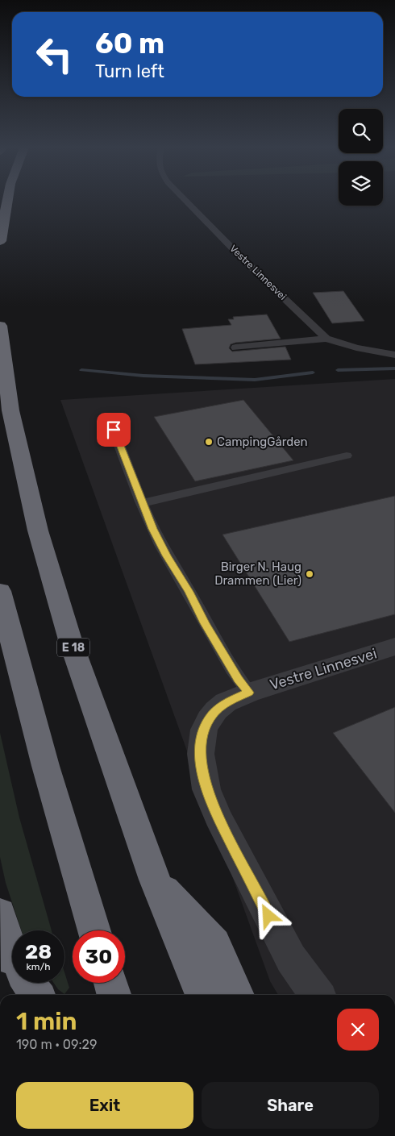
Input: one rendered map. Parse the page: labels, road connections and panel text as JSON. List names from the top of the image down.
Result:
{
  "streets": {
    "highway": ["E 18"],
    "street": ["Vestre Linnesvei"]
  },
  "places": ["CampingGården", "Birger N. Haug Drammen (Lier)"],
  "page": {
    "turn": ["60 m", "Turn left"],
    "speed": "28 km/h",
    "limit": "30",
    "heading": ["1 min", "190 m · 09:29"],
    "buttons": ["Exit", "Share"]
  }
}
